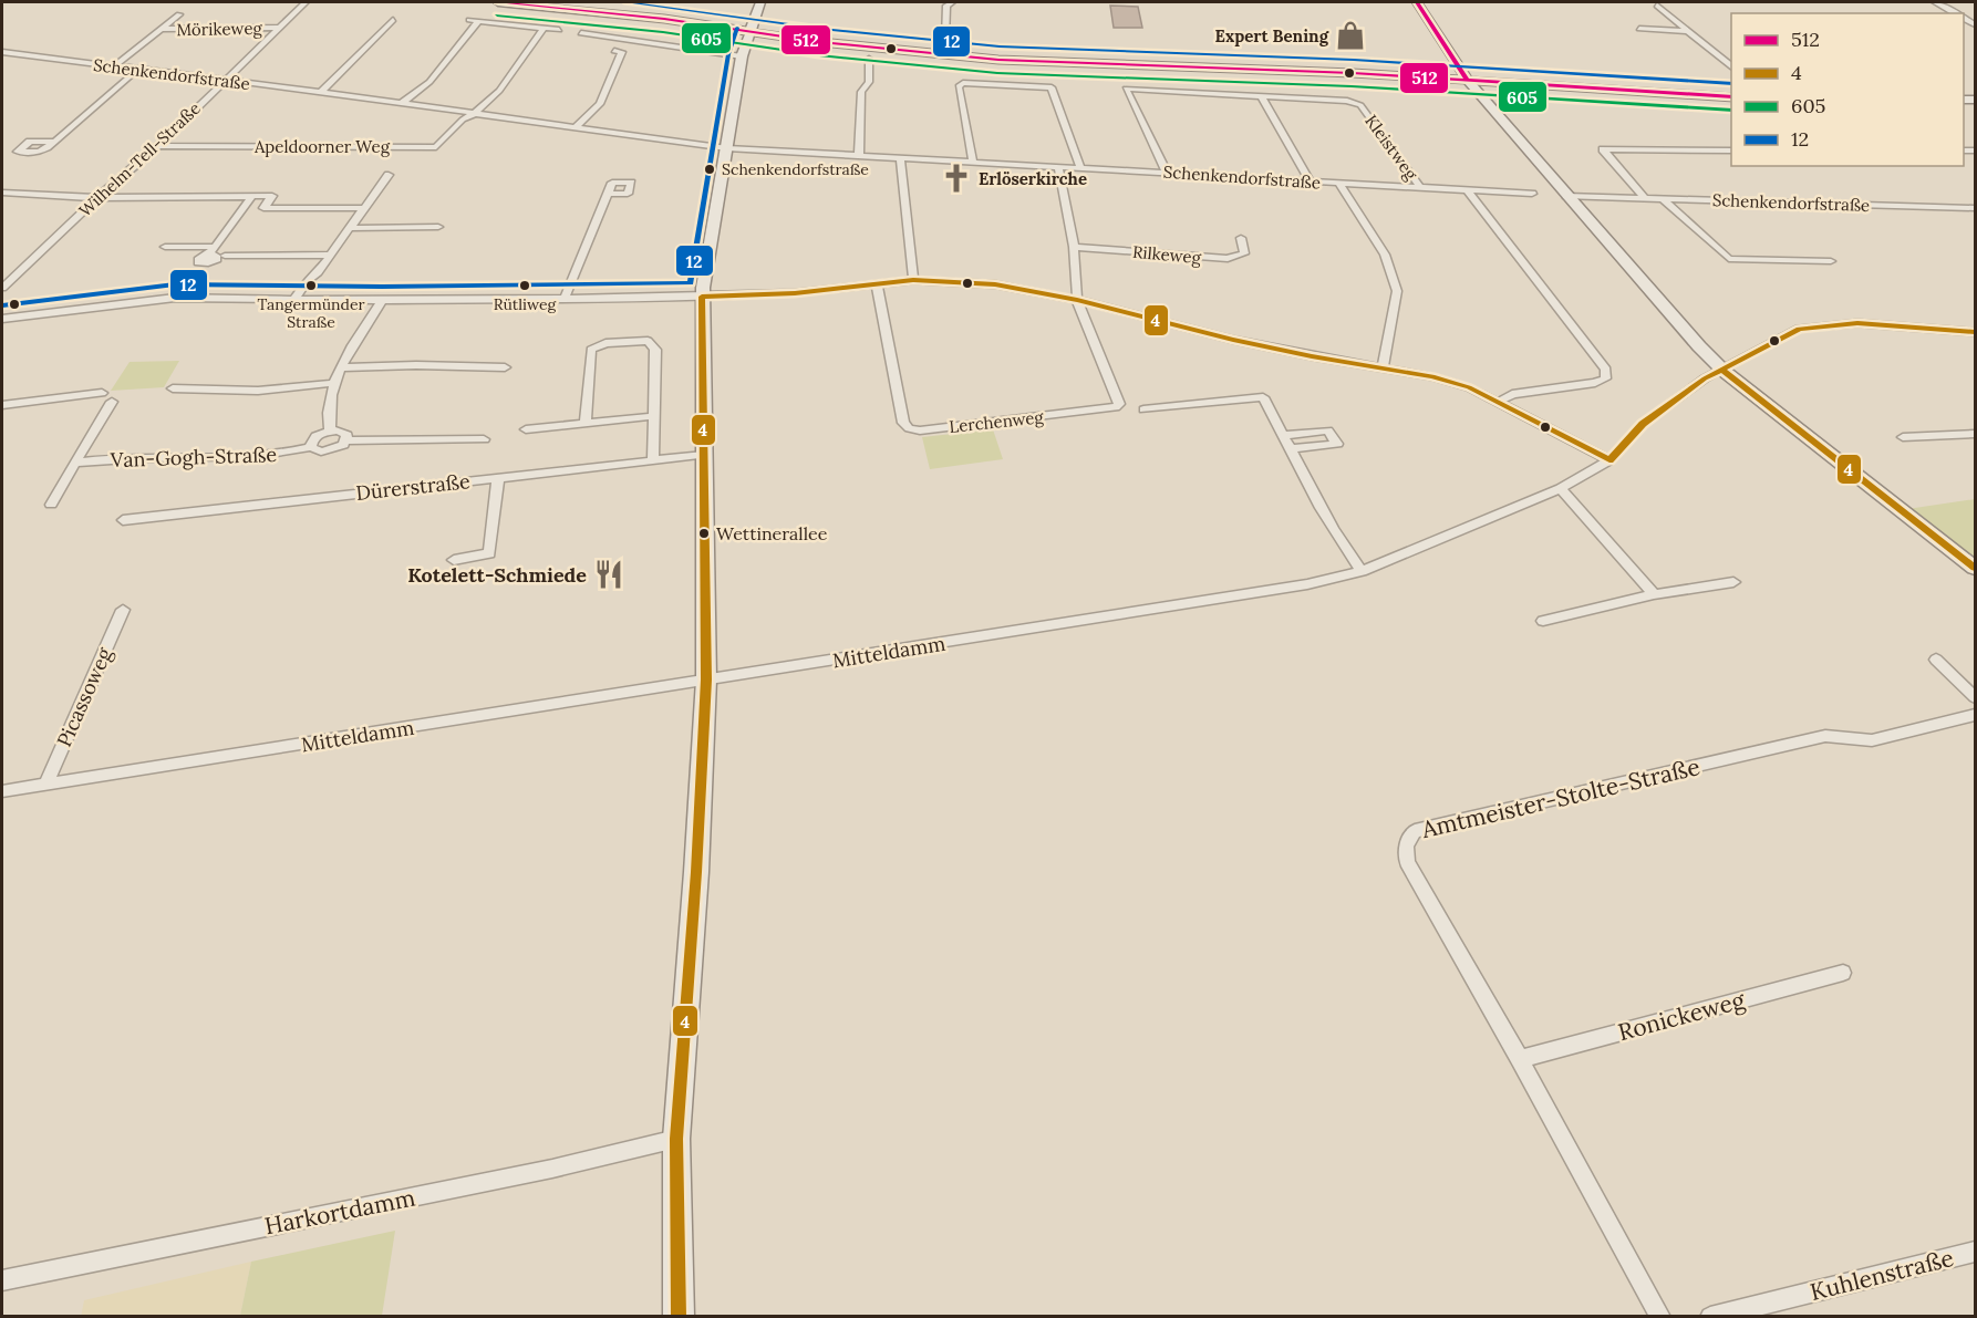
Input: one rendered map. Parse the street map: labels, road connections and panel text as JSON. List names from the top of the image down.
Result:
{
  "streets": {
    "street": [
      "Mörikeweg",
      "Schenkendorfstraße",
      "Apeldoorner Weg",
      "Kleistweg",
      "Wilhelm-Tell-Straße",
      "Rilkeweg",
      "Lerchenweg",
      "Van-Gogh-Straße",
      "Dürerstraße",
      "Mitteldamm",
      "Picassoweg",
      "Amtmeister-Stolte-Straße",
      "Ronickeweg",
      "Harkortdamm",
      "Kuhlenstraße"
    ]
  },
  "crossings": [
    ["Mörikeweg", "Schenkendorfstraße"],
    ["Mörikeweg", "Wilhelm-Tell-Straße"],
    ["Schenkendorfstraße", "Apeldoorner Weg"],
    ["Schenkendorfstraße", "Kleistweg"],
    ["Schenkendorfstraße", "Wilhelm-Tell-Straße"],
    ["Apeldoorner Weg", "Wilhelm-Tell-Straße"],
    ["Mitteldamm", "Picassoweg"],
    ["Amtmeister-Stolte-Straße", "Ronickeweg"]
  ],
  "places": {
    "shop": ["Expert Bening"],
    "other": [
      "Schenkendorfstraße",
      "Tangermünder Straße",
      "Rütliweg",
      "Wettinerallee"
    ],
    "church": ["Erlöserkirche"],
    "restaurant": ["Kotelett-Schmiede"]
  },
  "lines": [
    "transit line 512",
    "transit line 12",
    "transit line 605",
    "transit line 4"
  ],
  "legend": [
    "512",
    "4",
    "605",
    "12"
  ]
}
